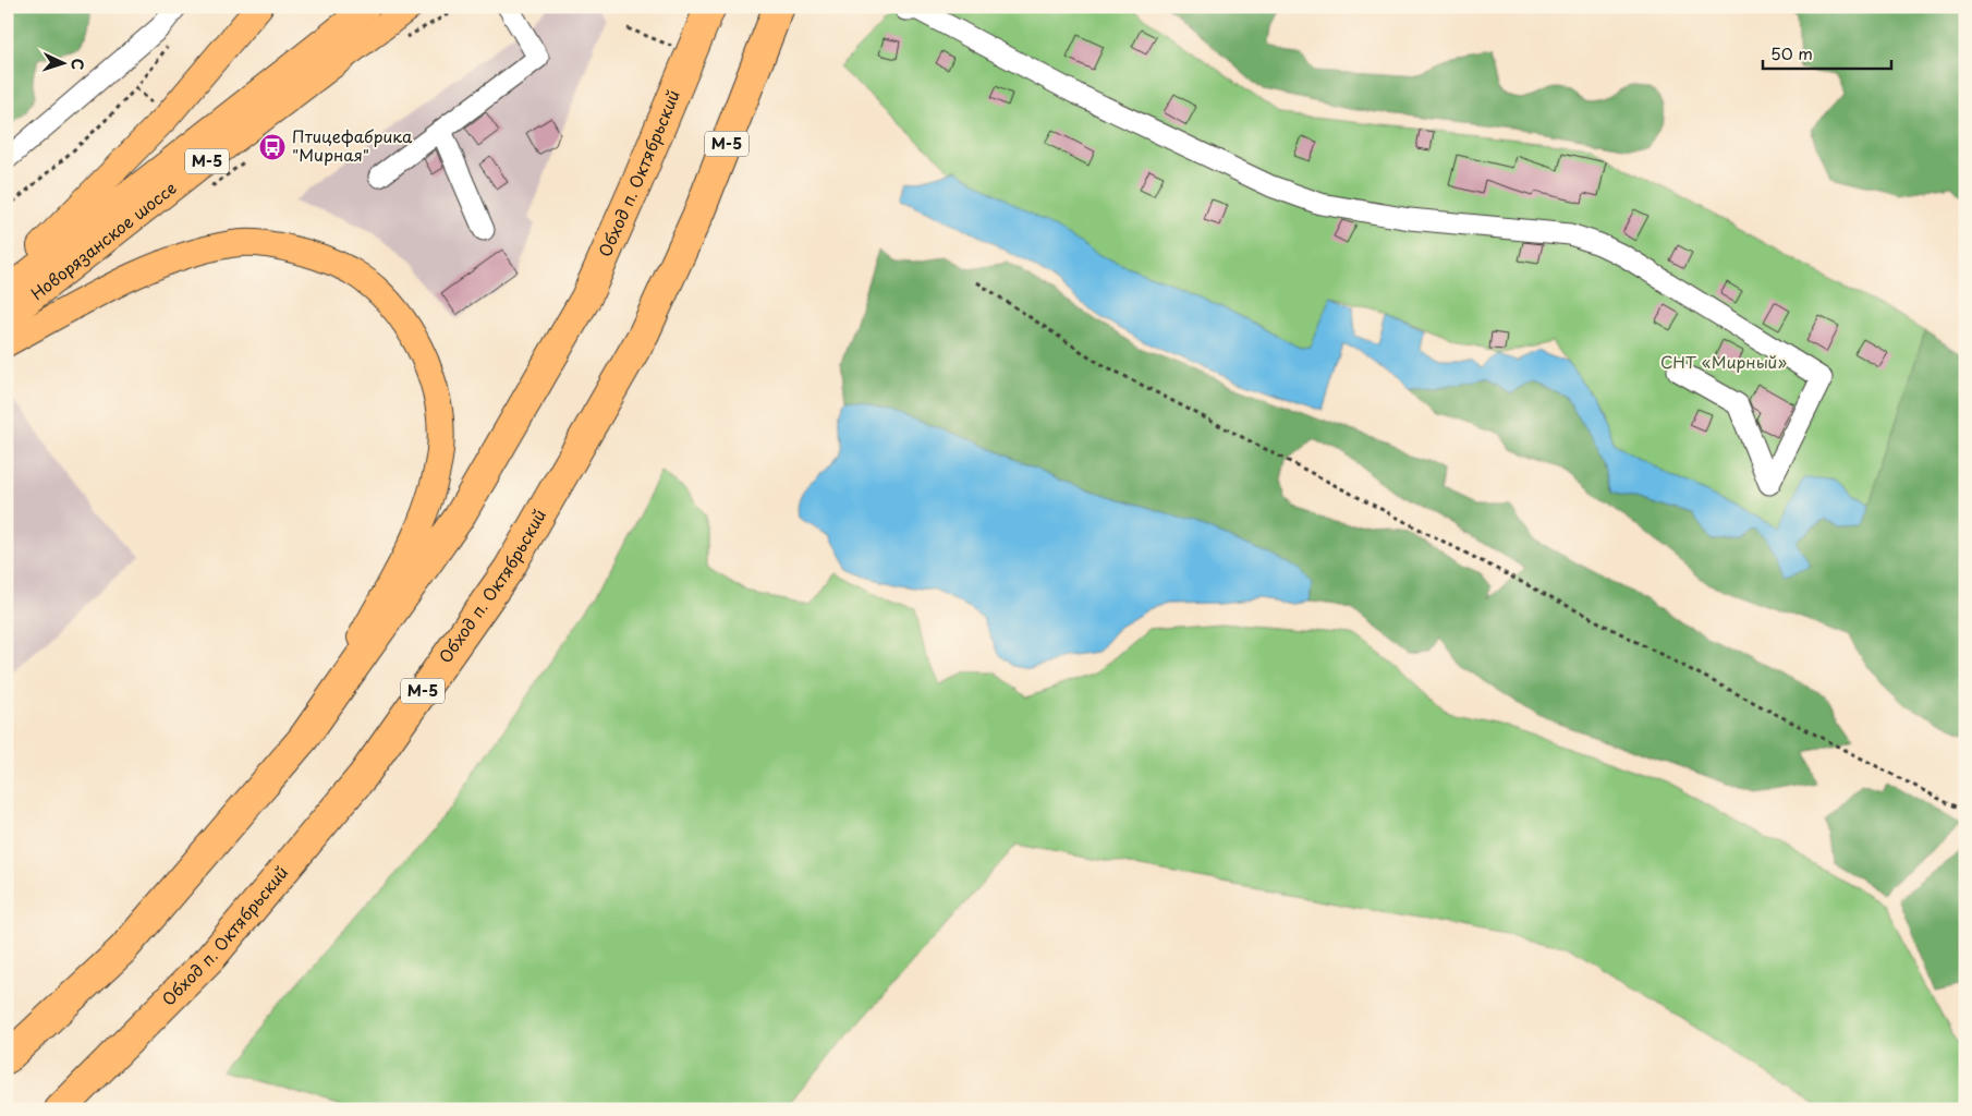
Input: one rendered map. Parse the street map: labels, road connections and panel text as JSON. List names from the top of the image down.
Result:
{
  "streets": {
    "highway": ["М-5", "Обход п. Октябрьский"],
    "main road": ["Новорязанское шоссе"]
  },
  "parks": ["СНТ «Мирный»"],
  "places": {
    "bus stop": ["Птицефабрика \"Мирная\""]
  },
  "scale_bar": "50 m",
  "north": "right"
}
